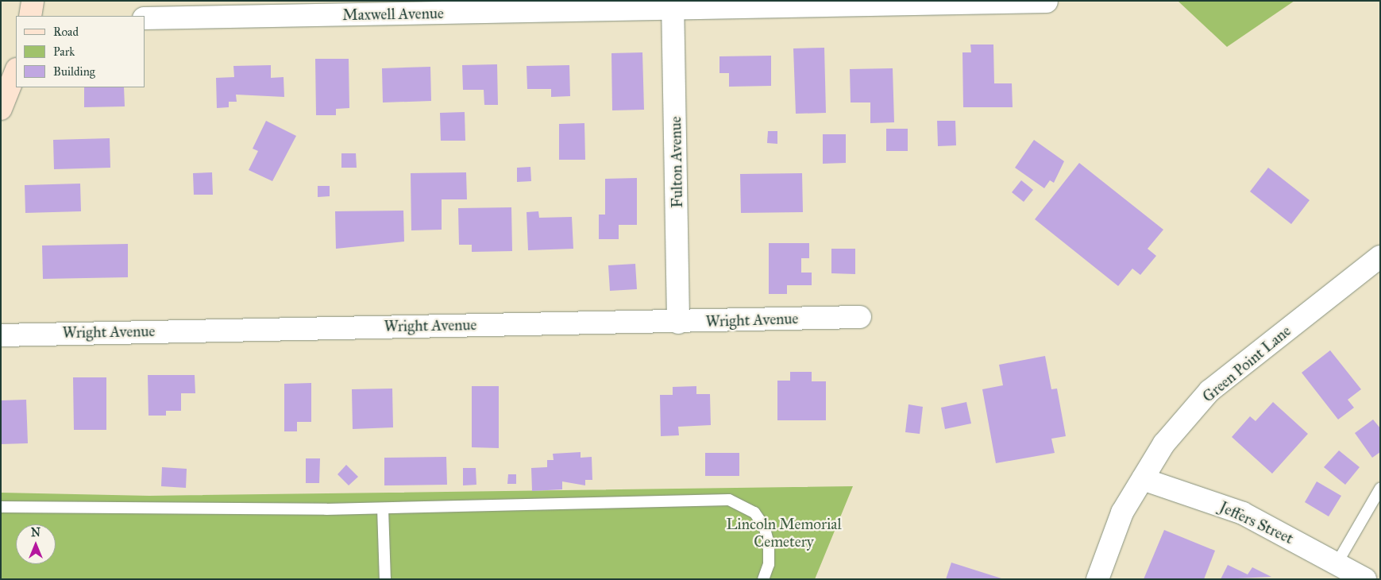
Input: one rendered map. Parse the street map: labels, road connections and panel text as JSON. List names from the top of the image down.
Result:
{
  "streets": {
    "street": [
      "Maxwell Avenue",
      "Fulton Avenue",
      "Wright Avenue",
      "Green Point Lane",
      "Jeffers Street"
    ]
  },
  "crossings": [
    ["Maxwell Avenue", "Fulton Avenue"],
    ["Fulton Avenue", "Wright Avenue"],
    ["Green Point Lane", "Jeffers Street"]
  ],
  "parks": ["Lincoln Memorial Cemetery"],
  "legend": ["Road", "Park", "Building"],
  "north": "top"
}
